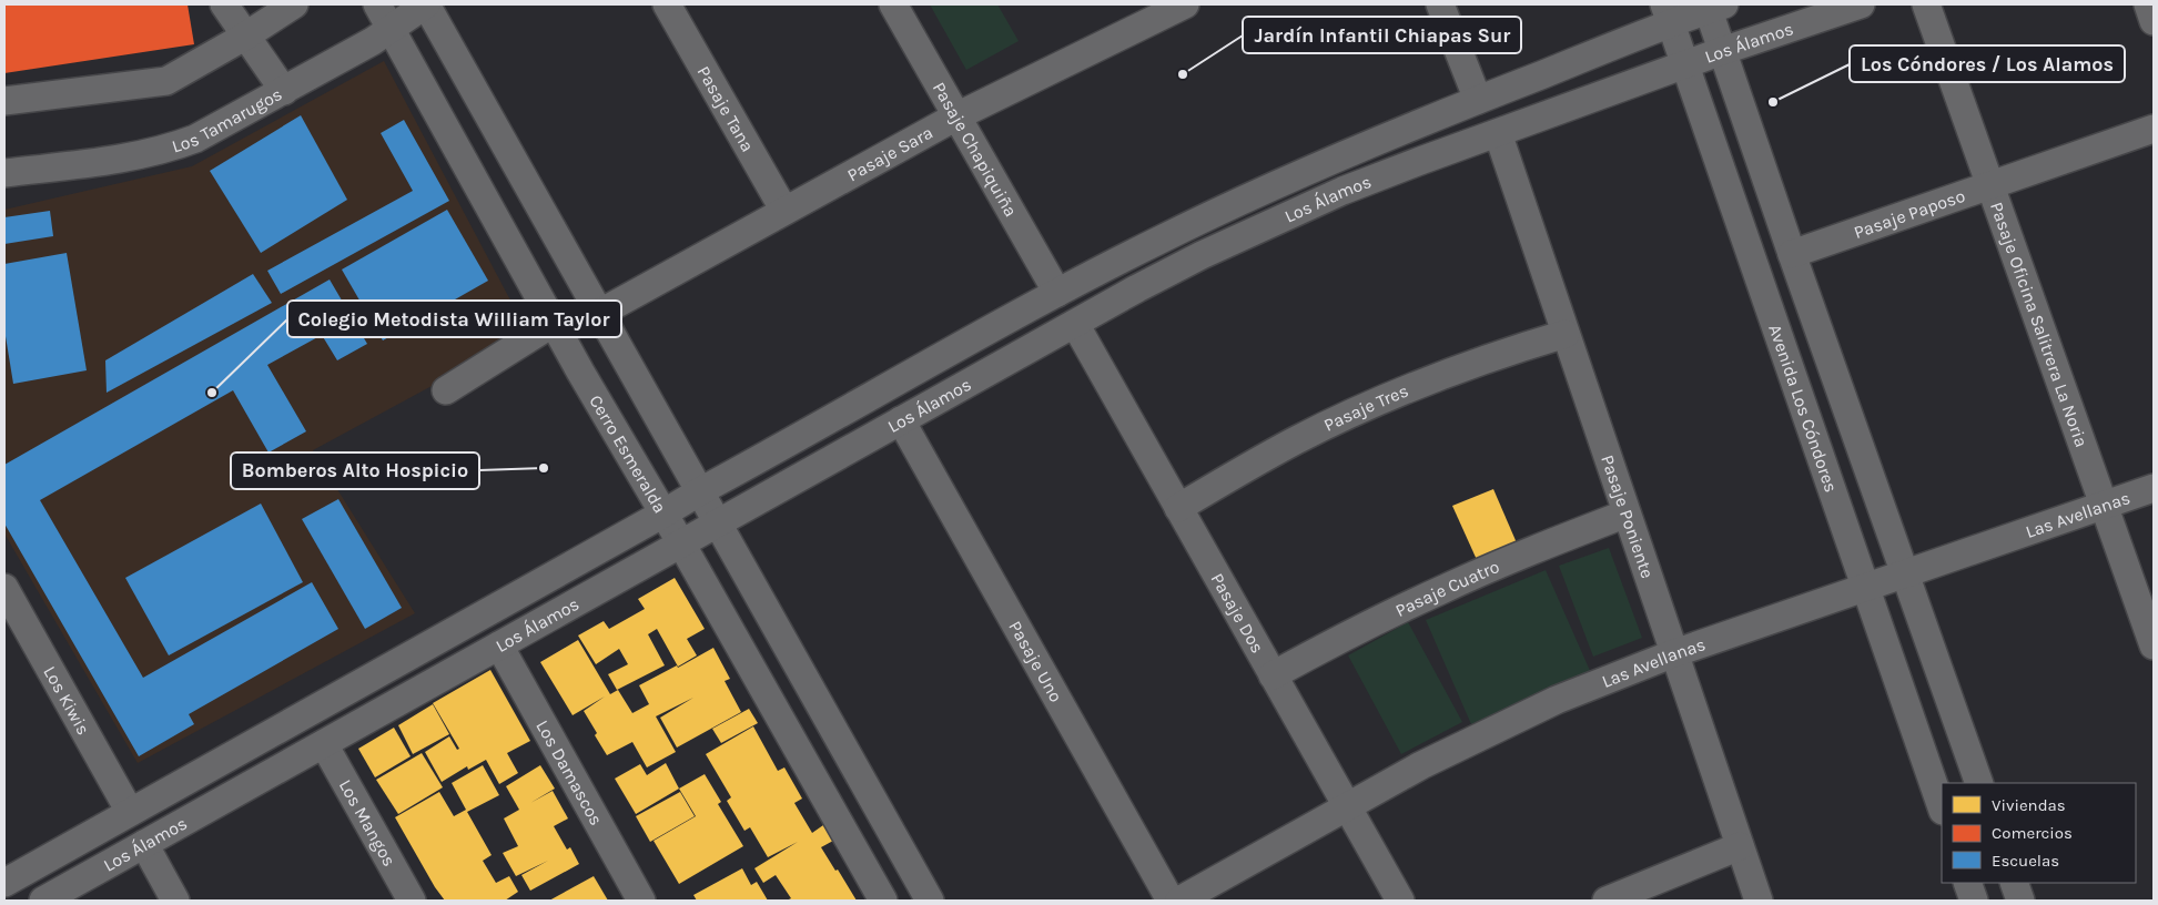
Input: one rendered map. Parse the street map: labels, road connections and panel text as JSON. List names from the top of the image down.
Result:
{
  "streets": {
    "street": [
      "Los Álamos",
      "Pasaje Tana",
      "Los Tamarugos",
      "Pasaje Chapiquiña",
      "Pasaje Sara",
      "Pasaje Paposo",
      "Pasaje Oficina Salitrera La Noria",
      "Pasaje Tres",
      "Avenida Los Cóndores",
      "Cerro Esmeralda",
      "Las Avellanas",
      "Pasaje Poniente",
      "Pasaje Cuatro",
      "Pasaje Dos",
      "Pasaje Uno",
      "Los Kiwis",
      "Los Damascos",
      "Los Mangos"
    ]
  },
  "crossings": [
    ["Los Álamos", "Pasaje Chapiquiña"],
    ["Los Álamos", "Avenida Los Cóndores"],
    ["Los Álamos", "Cerro Esmeralda"],
    ["Los Álamos", "Pasaje Poniente"],
    ["Los Álamos", "Pasaje Dos"],
    ["Los Álamos", "Pasaje Uno"],
    ["Los Álamos", "Los Kiwis"],
    ["Los Álamos", "Los Damascos"],
    ["Los Álamos", "Los Mangos"],
    ["Pasaje Tana", "Pasaje Sara"],
    ["Los Tamarugos", "Cerro Esmeralda"],
    ["Pasaje Chapiquiña", "Pasaje Sara"],
    ["Pasaje Paposo", "Pasaje Oficina Salitrera La Noria"],
    ["Pasaje Oficina Salitrera La Noria", "Las Avellanas"],
    ["Pasaje Tres", "Pasaje Poniente"],
    ["Pasaje Tres", "Pasaje Dos"],
    ["Avenida Los Cóndores", "Las Avellanas"],
    ["Las Avellanas", "Pasaje Poniente"],
    ["Las Avellanas", "Pasaje Dos"],
    ["Pasaje Poniente", "Pasaje Cuatro"],
    ["Pasaje Cuatro", "Pasaje Dos"]
  ],
  "places": [
    "Jardín Infantil Chiapas Sur",
    "Los Cóndores / Los Alamos",
    "Colegio Metodista William Taylor",
    "Bomberos Alto Hospicio"
  ],
  "legend": ["Viviendas", "Comercios", "Escuelas"]
}
